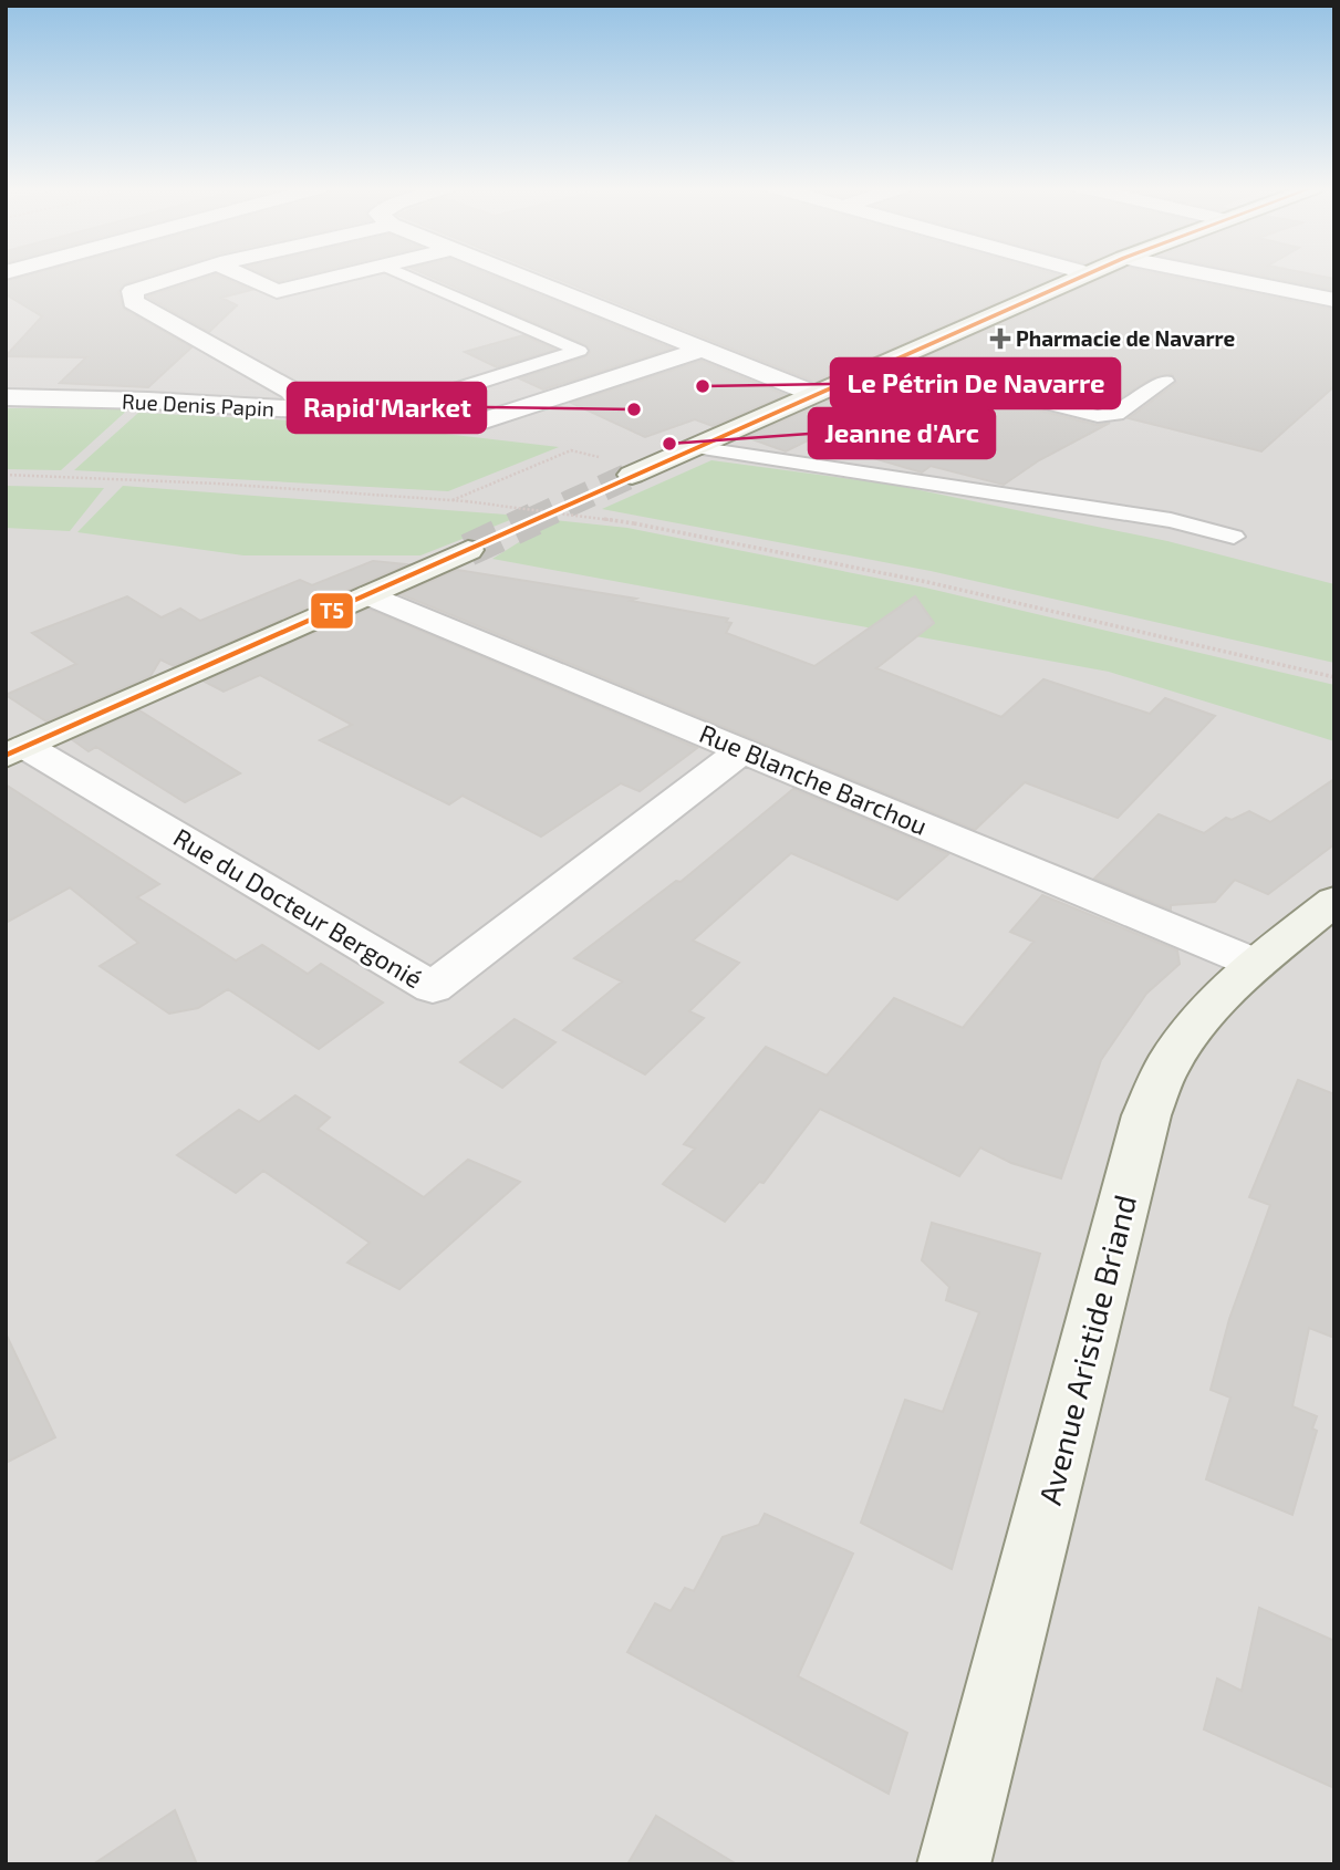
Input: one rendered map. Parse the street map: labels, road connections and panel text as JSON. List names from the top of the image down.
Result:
{
  "streets": {
    "street": [
      "Rue Denis Papin",
      "Rue Blanche Barchou",
      "Rue du Docteur Bergonié",
      "Avenue Aristide Briand"
    ]
  },
  "crossings": [
    ["Rue Blanche Barchou", "Rue du Docteur Bergonié"],
    ["Rue Blanche Barchou", "Avenue Aristide Briand"]
  ],
  "places": {
    "health": ["Pharmacie de Navarre"],
    "other": ["Le Pétrin De Navarre", "Rapid'Market", "Jeanne d'Arc"]
  },
  "lines": ["transit line T5"]
}
